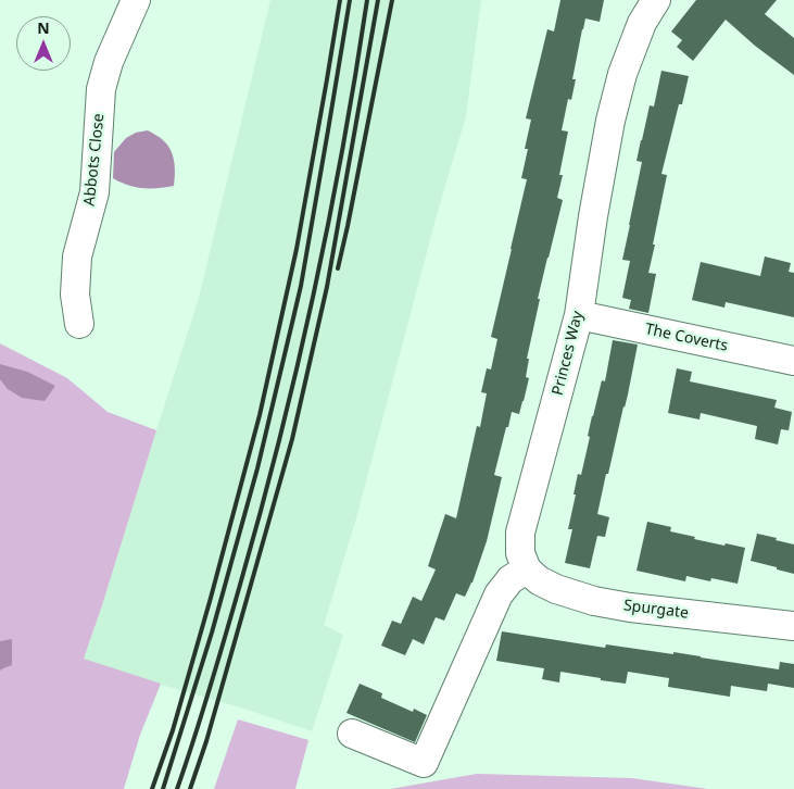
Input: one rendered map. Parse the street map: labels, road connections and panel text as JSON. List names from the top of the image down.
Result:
{
  "streets": {
    "street": [
      "Abbots Close",
      "The Coverts",
      "Princes Way",
      "Spurgate"
    ]
  },
  "crossings": [
    ["The Coverts", "Princes Way"],
    ["Princes Way", "Spurgate"]
  ],
  "north": "top"
}
